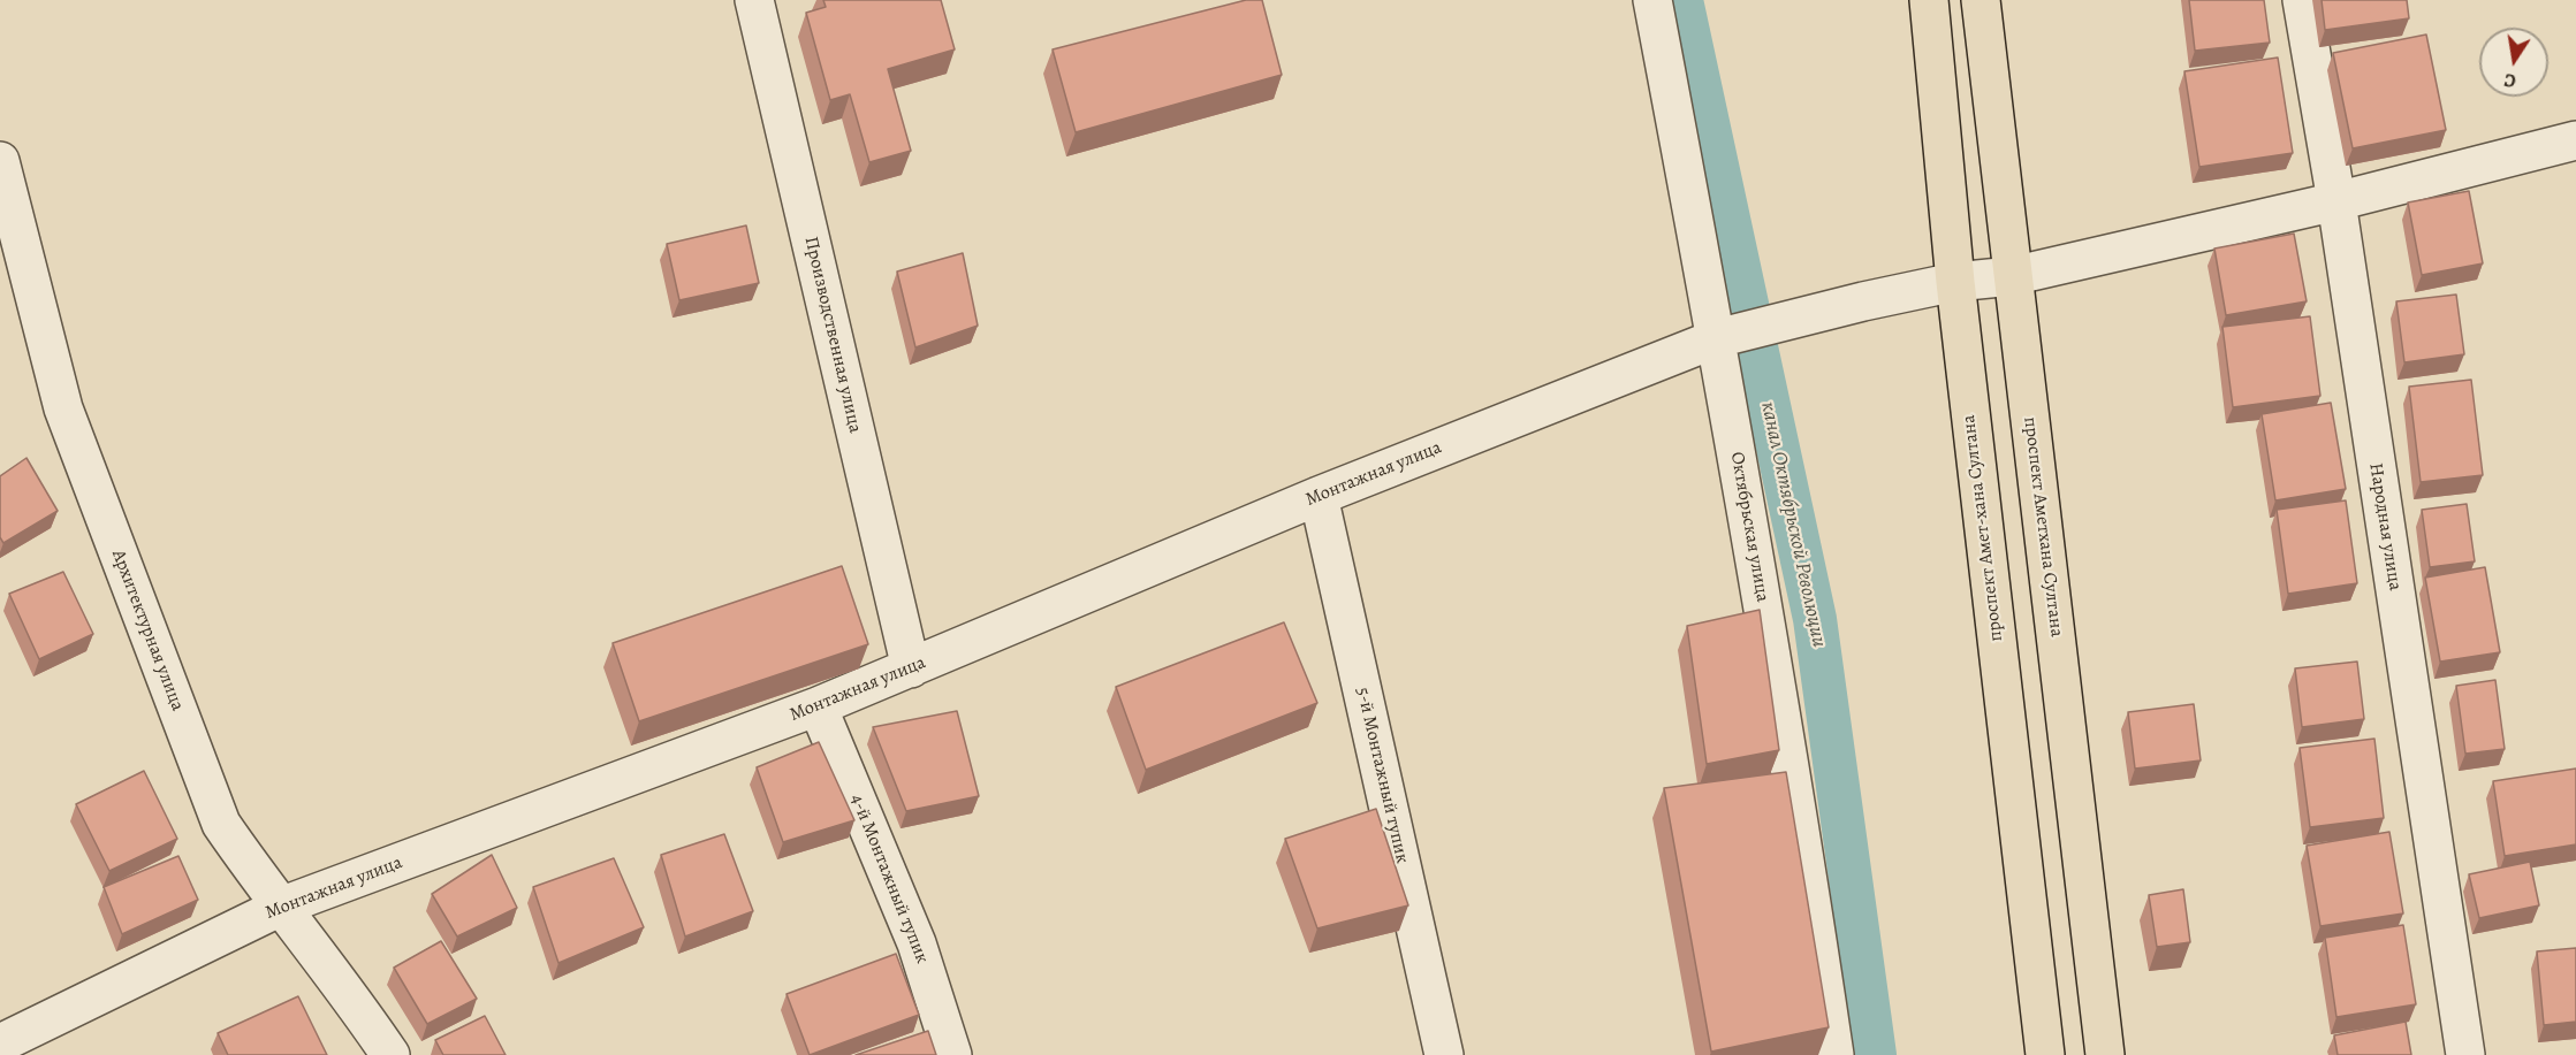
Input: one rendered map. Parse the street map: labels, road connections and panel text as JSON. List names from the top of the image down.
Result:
{
  "streets": {
    "main road": ["проспект Аметхана Султана", "проспект Амет-хана Султана"],
    "street": [
      "Производственная улица",
      "Монтажная улица",
      "Октябрьская улица",
      "Народная улица",
      "Архитектурная улица",
      "5-й Монтажный тупик",
      "4-й Монтажный тупик"
    ]
  },
  "crossings": [
    ["Производственная улица", "Монтажная улица"],
    ["Монтажная улица", "Октябрьская улица"],
    ["Монтажная улица", "проспект Аметхана Султана"],
    ["Монтажная улица", "Народная улица"],
    ["Монтажная улица", "проспект Амет-хана Султана"],
    ["Монтажная улица", "Архитектурная улица"],
    ["Монтажная улица", "5-й Монтажный тупик"],
    ["Монтажная улица", "4-й Монтажный тупик"]
  ],
  "water": ["канал Октябрьской Революции"],
  "north": "bottom"
}
